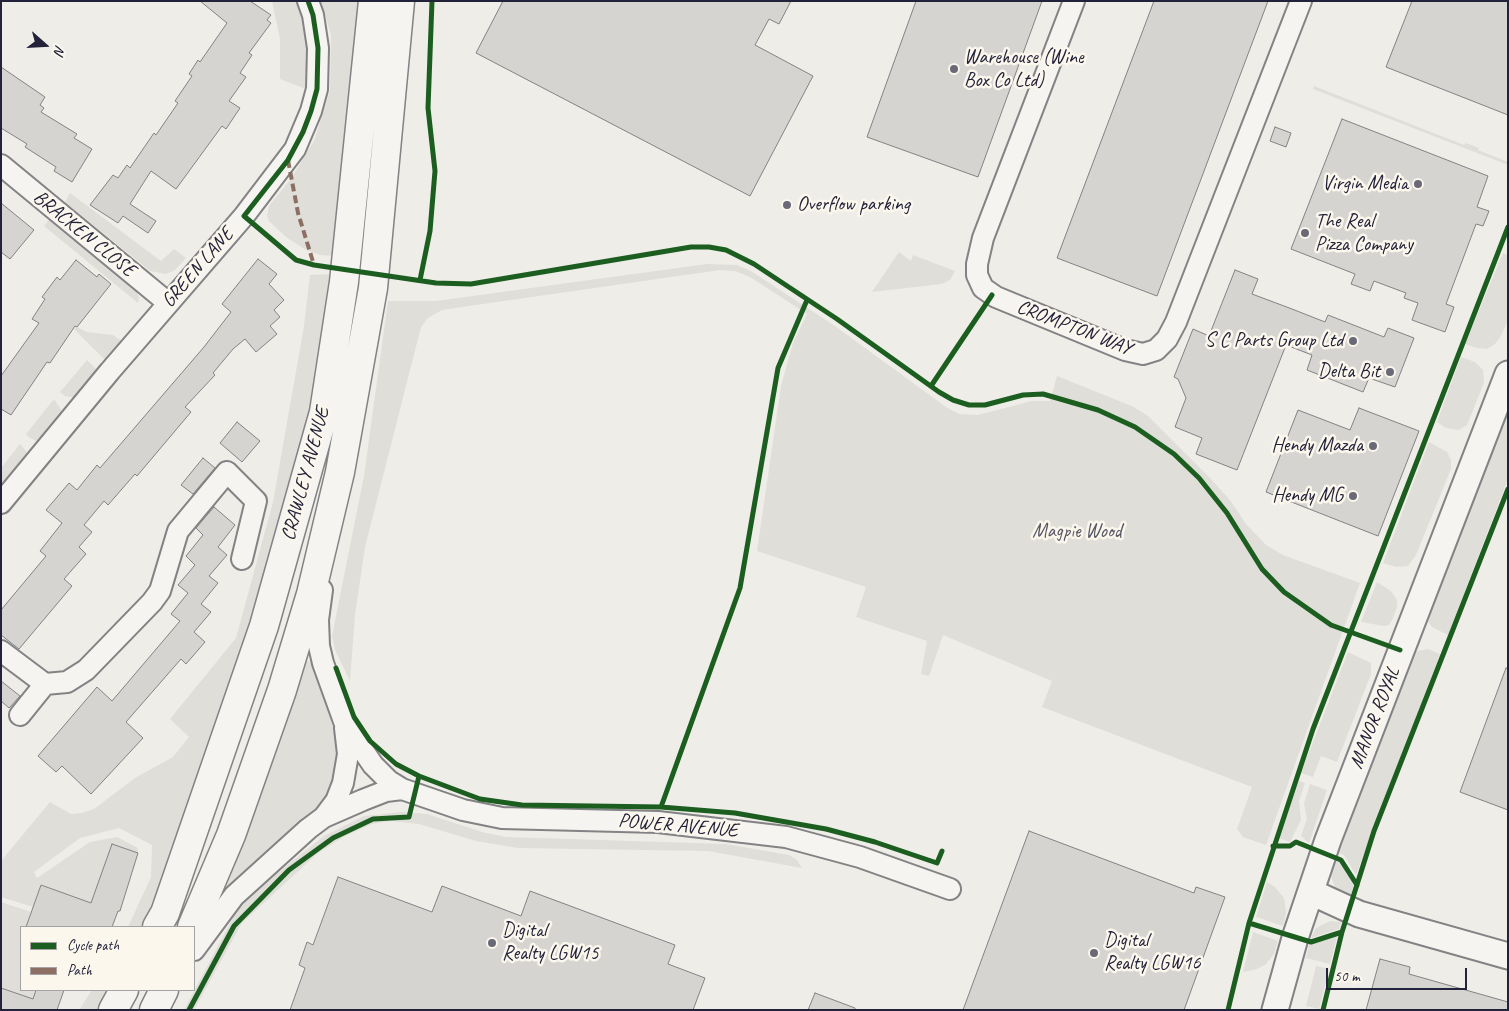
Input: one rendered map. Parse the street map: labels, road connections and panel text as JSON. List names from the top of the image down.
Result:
{
  "streets": {
    "main road": ["CRAWLEY AVENUE"],
    "street": [
      "BRACKEN CLOSE",
      "GREEN LANE",
      "CROMPTON WAY",
      "MANOR ROYAL",
      "POWER AVENUE"
    ]
  },
  "crossings": [
    ["BRACKEN CLOSE", "GREEN LANE"]
  ],
  "parks": ["Magpie Wood"],
  "places": [
    "Warehouse (Wine Box Co Ltd)",
    "Virgin Media",
    "Overflow parking",
    "The Real Pizza Company",
    "S C Parts Group Ltd",
    "Delta Bit",
    "Hendy Mazda",
    "Hendy MG",
    "Digital Realty LGW15",
    "Digital Realty LGW16"
  ],
  "legend": ["Cycle path", "Path"],
  "scale_bar": "50 m",
  "north": "right"
}
